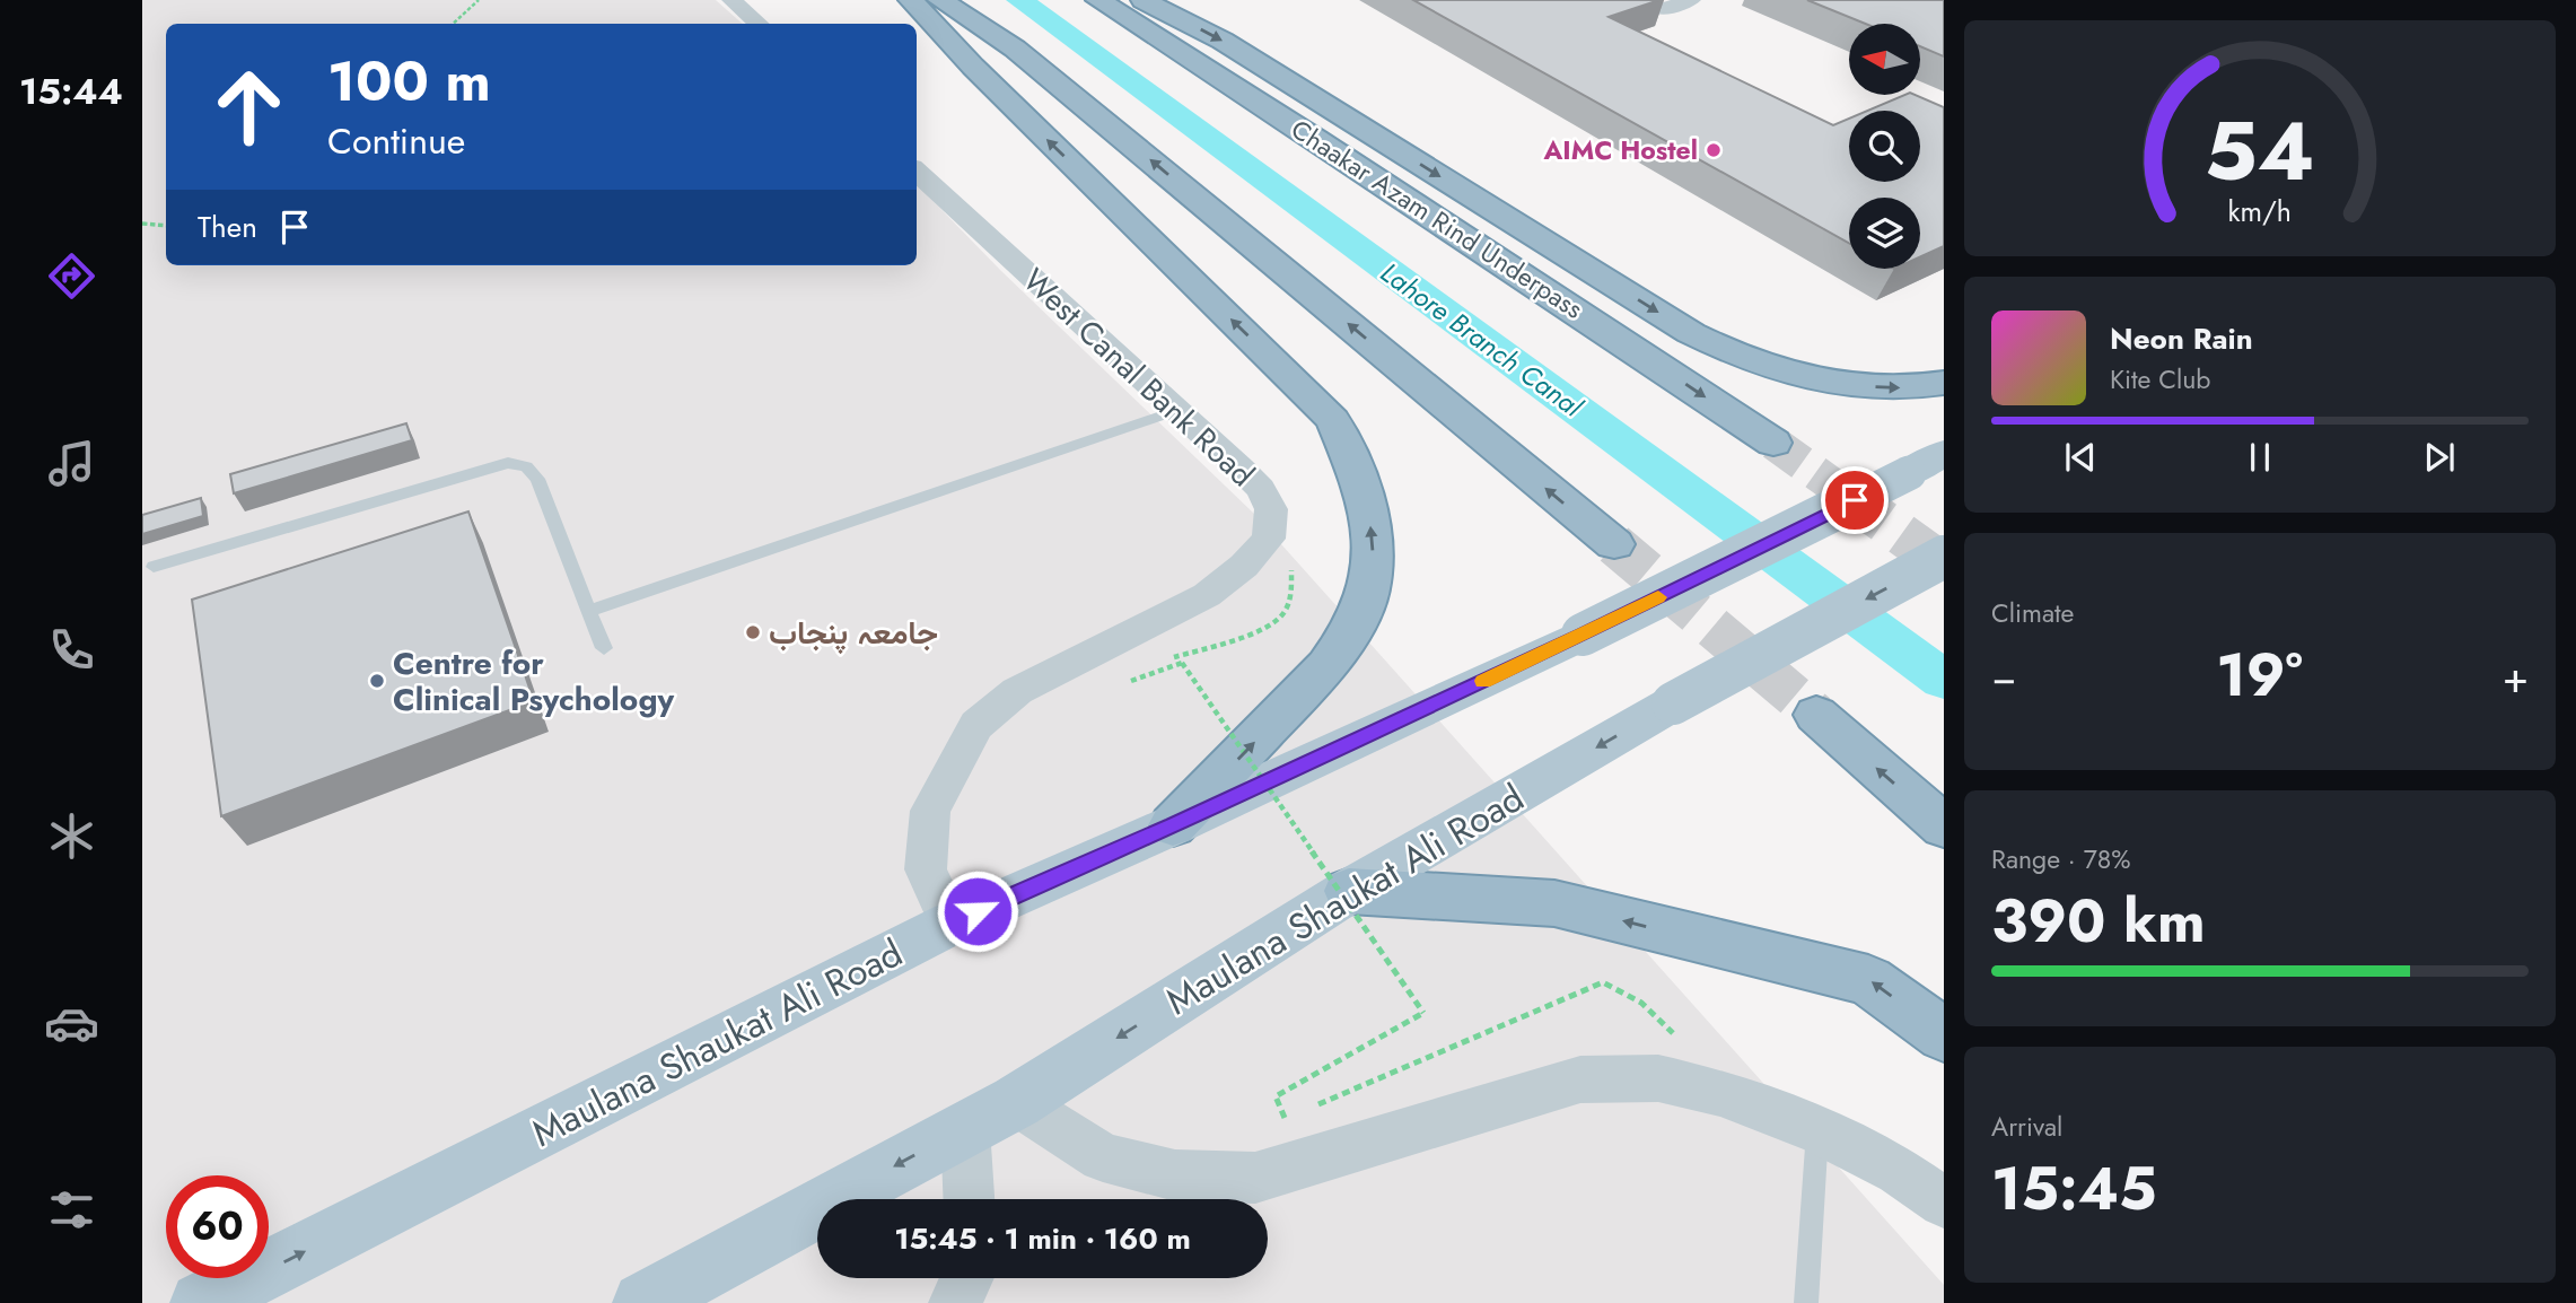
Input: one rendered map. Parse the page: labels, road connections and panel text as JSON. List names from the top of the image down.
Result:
{
  "streets": {
    "highway": ["Chaakar Azam Rind Underpass"],
    "main road": ["Maulana Shaukat Ali Road"],
    "street": ["West Canal Bank Road"]
  },
  "crossings": [
    ["West Canal Bank Road", "Maulana Shaukat Ali Road"]
  ],
  "water": ["Lahore Branch Canal"],
  "places": ["AIMC Hostel", "جامعہ پنجاب", "Centre for Clinical Psychology"],
  "north": "left",
  "page": {
    "tabs": "15:44",
    "turn": ["100 m", "Continue"],
    "then": "Then",
    "song": ["Neon Rain", "Kite Club"],
    "tile": [
      "Climate",
      ["Range · 78%", "390 km"],
      ["Arrival", "15:45"]
    ],
    "heat": ["−", "19°", "+"],
    "limit": "60",
    "trip": "15:45 · 1 min · 160 m",
    "gauge": ["54", "km/h"]
  }
}
